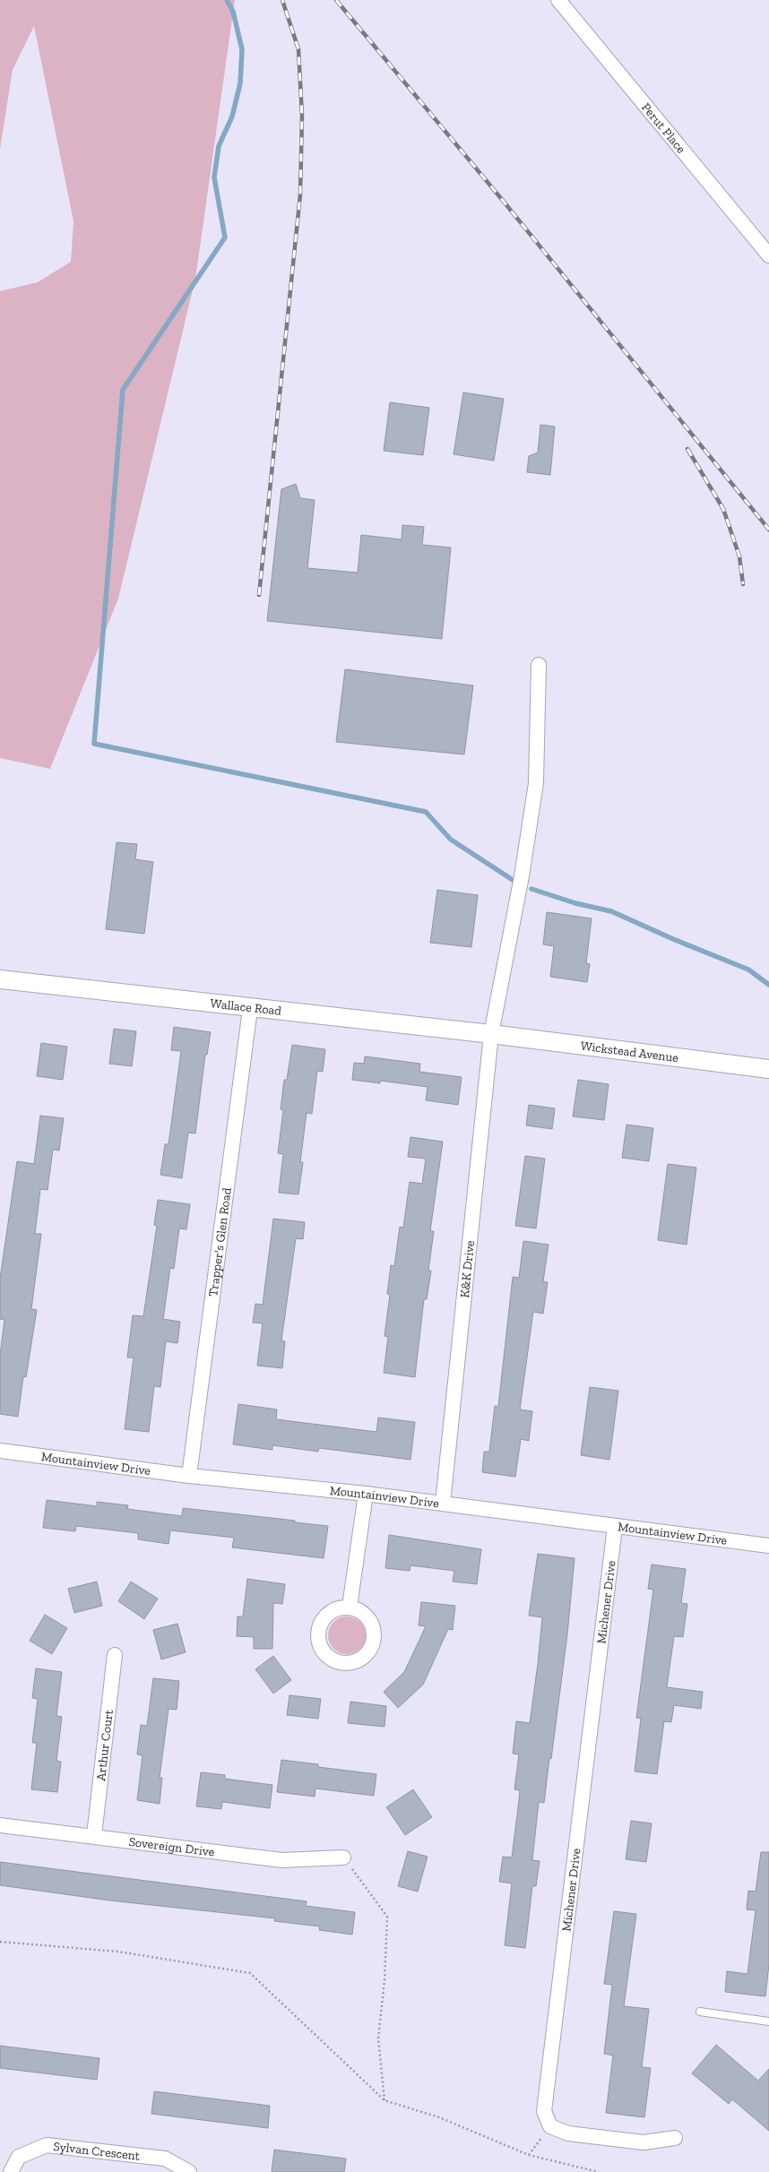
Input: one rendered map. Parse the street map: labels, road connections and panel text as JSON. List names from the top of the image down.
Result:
{
  "streets": {
    "street": [
      "Perut Place",
      "Wallace Road",
      "Wickstead Avenue",
      "Trapper's Glen Road",
      "K&K Drive",
      "Mountainview Drive",
      "Michener Drive",
      "Arthur Court",
      "Sovereign Drive",
      "Sylvan Crescent"
    ]
  },
  "crossings": [
    ["Wallace Road", "Wickstead Avenue"],
    ["Wallace Road", "Trapper's Glen Road"],
    ["Wallace Road", "K&K Drive"],
    ["Wickstead Avenue", "K&K Drive"],
    ["Trapper's Glen Road", "Mountainview Drive"],
    ["K&K Drive", "Mountainview Drive"],
    ["Mountainview Drive", "Michener Drive"],
    ["Arthur Court", "Sovereign Drive"]
  ]
}
